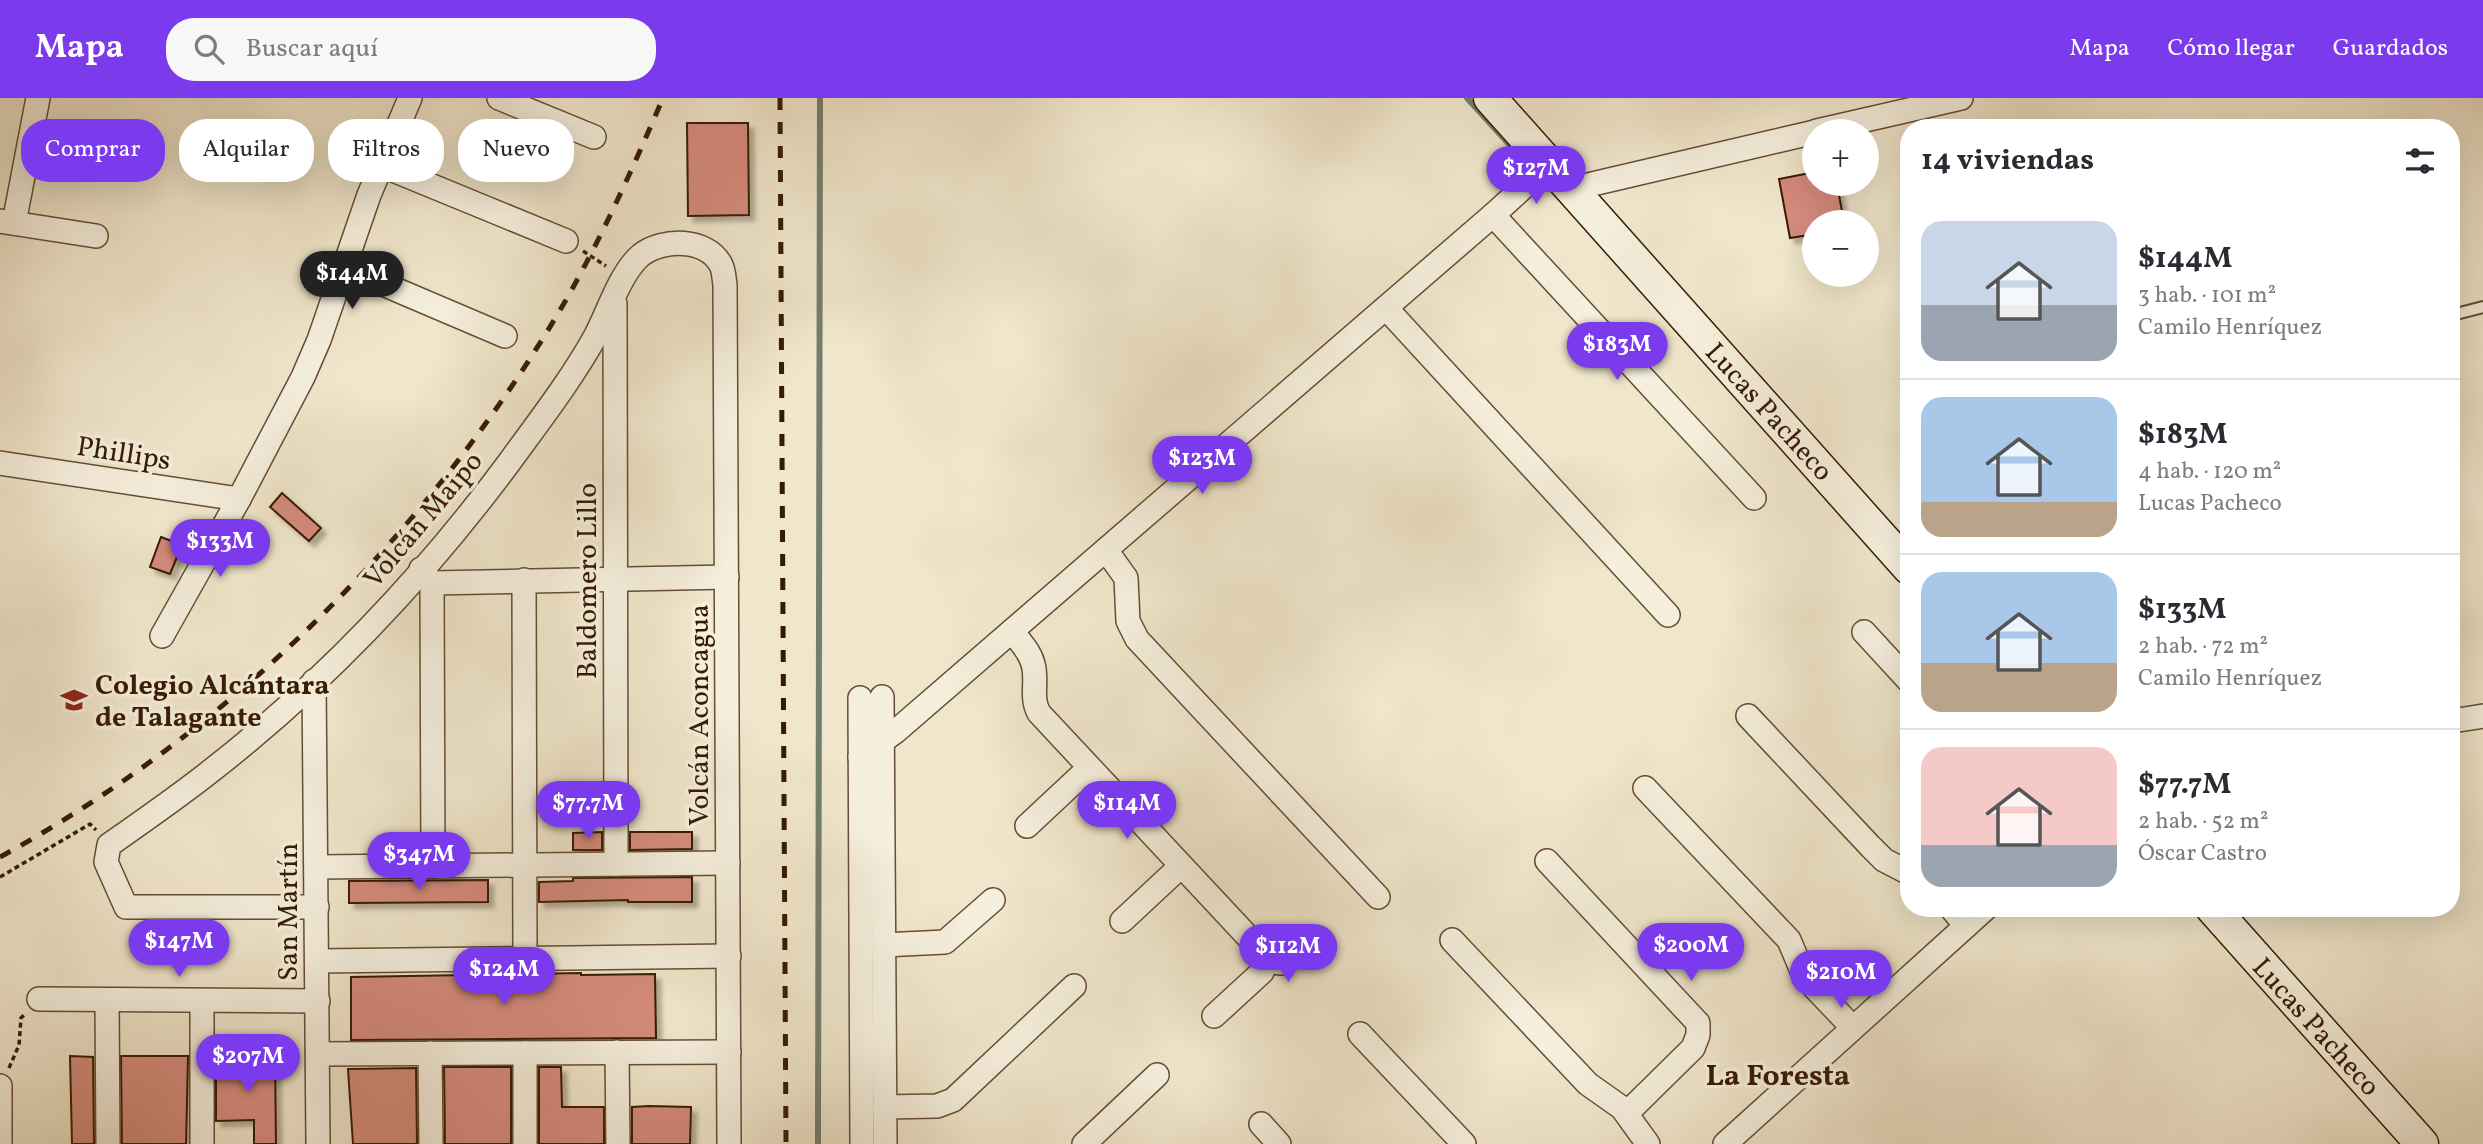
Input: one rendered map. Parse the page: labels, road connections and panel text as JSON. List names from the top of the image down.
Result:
{
  "streets": {
    "main road": ["Lucas Pacheco"],
    "street": [
      "Phillips",
      "Volcán Maipo",
      "Baldomero Lillo",
      "Volcán Aconcagua",
      "San Martín"
    ]
  },
  "crossings": [
    ["Volcán Maipo", "Baldomero Lillo"],
    ["Volcán Maipo", "Volcán Aconcagua"],
    ["Volcán Maipo", "San Martín"]
  ],
  "districts": ["La Foresta"],
  "places": {
    "school or university": ["Colegio Alcántara de Talagante"]
  },
  "page": {
    "header": "Mapa",
    "search": "Buscar aquí",
    "nav": ["Mapa", "Cómo llegar", "Guardados"],
    "map_buttons": ["+", "−"],
    "chip": [
      "Comprar",
      "Alquilar",
      "Filtros",
      "Nuevo"
    ],
    "heading": "14 viviendas",
    "price": [
      "$127M",
      "$144M",
      "$183M",
      "$123M",
      "$133M",
      "$77.7M",
      "$114M",
      "$347M",
      "$147M",
      "$200M",
      "$112M",
      "$124M",
      "$210M",
      "$207M"
    ],
    "list": [
      {
        "name": "$144M",
        "note": "3 hab. · 101 m² · Camilo Henríquez"
      },
      {
        "name": "$183M",
        "note": "4 hab. · 120 m² · Lucas Pacheco"
      },
      {
        "name": "$133M",
        "note": "2 hab. · 72 m² · Camilo Henríquez"
      },
      {
        "name": "$77.7M",
        "note": "2 hab. · 52 m² · Óscar Castro"
      }
    ]
  }
}
